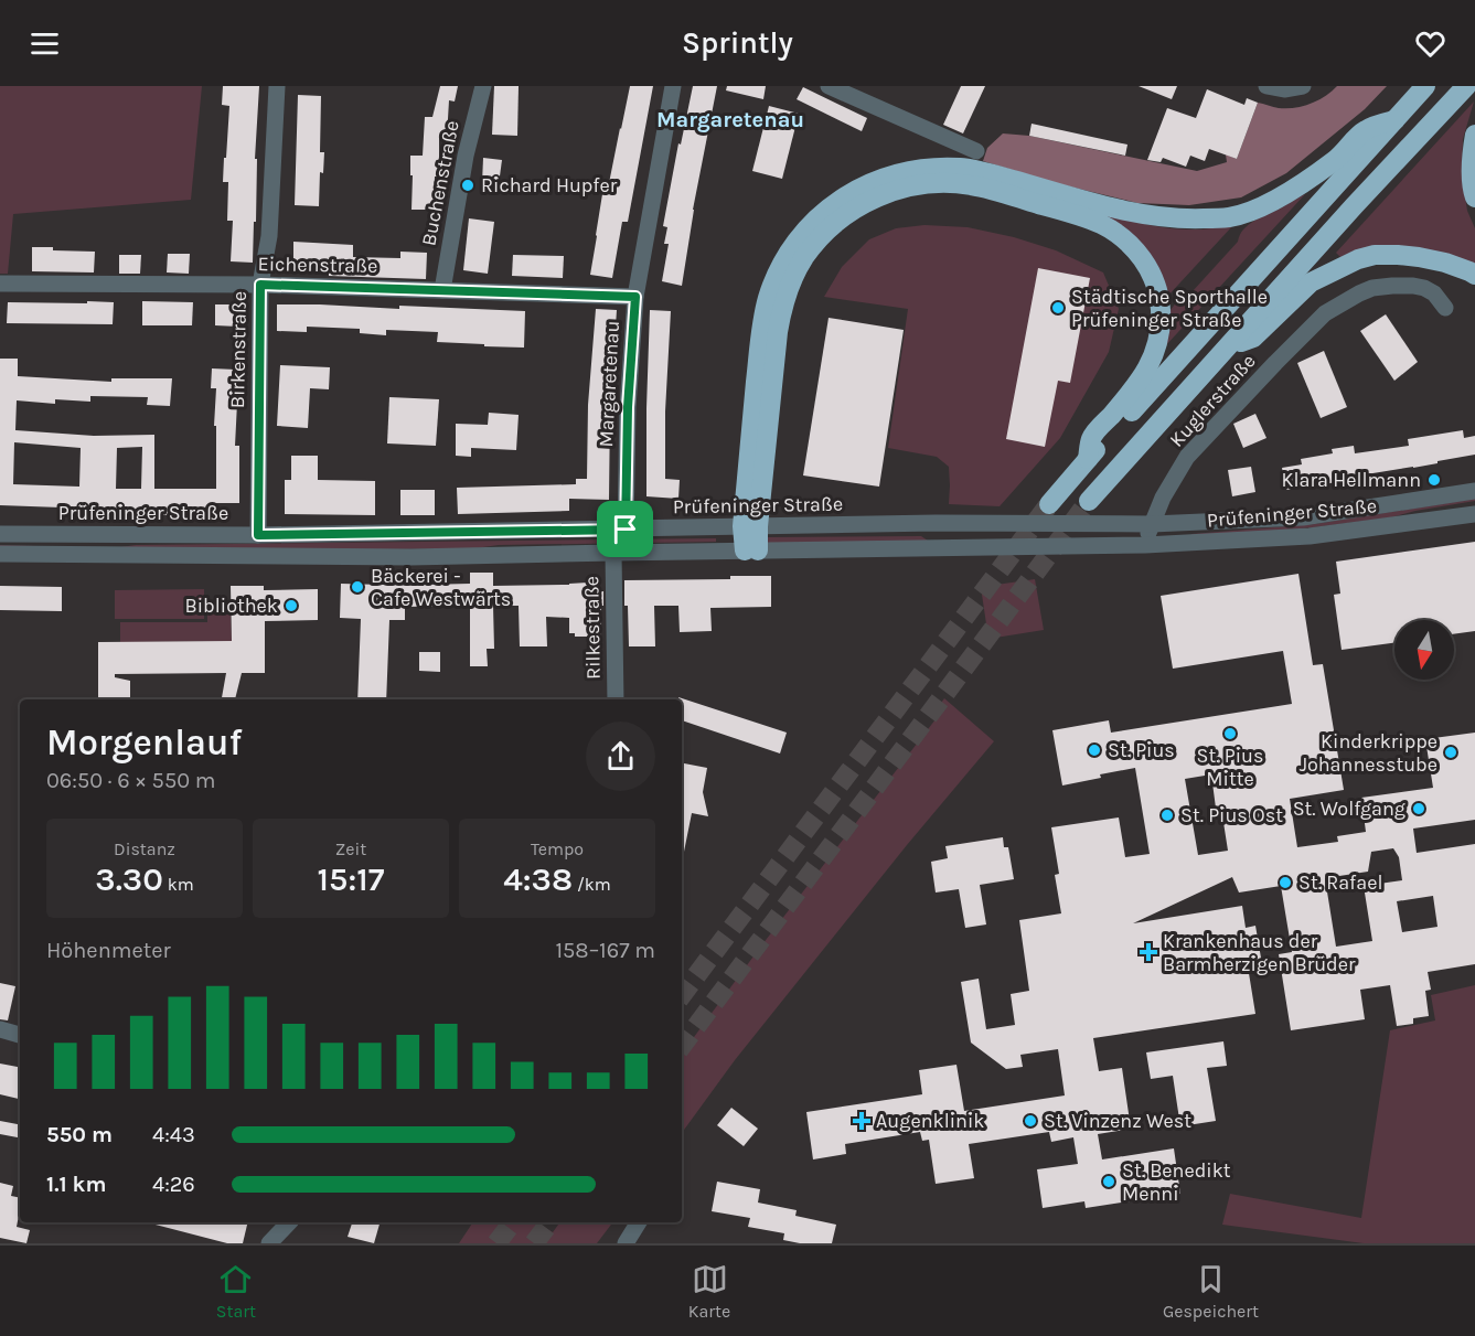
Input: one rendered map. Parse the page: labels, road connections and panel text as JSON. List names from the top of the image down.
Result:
{
  "streets": {
    "street": [
      "Buchenstraße",
      "Eichenstraße",
      "Birkenstraße",
      "Margaretenau",
      "Kuglerstraße",
      "Prüfeninger Straße",
      "Rilkestraße"
    ]
  },
  "crossings": [
    ["Buchenstraße", "Eichenstraße"],
    ["Eichenstraße", "Birkenstraße"],
    ["Eichenstraße", "Margaretenau"],
    ["Birkenstraße", "Prüfeninger Straße"],
    ["Margaretenau", "Prüfeninger Straße"],
    ["Kuglerstraße", "Prüfeninger Straße"],
    ["Prüfeninger Straße", "Rilkestraße"]
  ],
  "districts": ["Margaretenau"],
  "places": {
    "other": [
      "Richard Hupfer",
      "Städtische Sporthalle Prüfeninger Straße",
      "Klara Hellmann",
      "Bäckerei - Cafe Westwärts",
      "Bibliothek",
      "St. Pius Mitte",
      "St. Pius",
      "Kinderkrippe Johannesstube",
      "St. Wolfgang",
      "St. Pius Ost",
      "St. Rafael",
      "St. Vinzenz West",
      "St. Benedikt Menni"
    ],
    "health": ["Krankenhaus der Barmherzigen Brüder", "Augenklinik"]
  },
  "north": "bottom",
  "page": {
    "header": "Sprintly",
    "heading": ["Morgenlauf", "06:50 · 6 × 550 m"],
    "stats": [
      ["Distanz", "3.30 km"],
      ["Zeit", "15:17"],
      ["Tempo", "4:38 /km"]
    ],
    "chart": ["Höhenmeter", "158–167 m"],
    "list": [
      {
        "name": "550 m",
        "note": "4:43"
      },
      {
        "name": "1.1 km",
        "note": "4:26"
      }
    ],
    "tabs": ["Start", "Karte", "Gespeichert"]
  }
}
